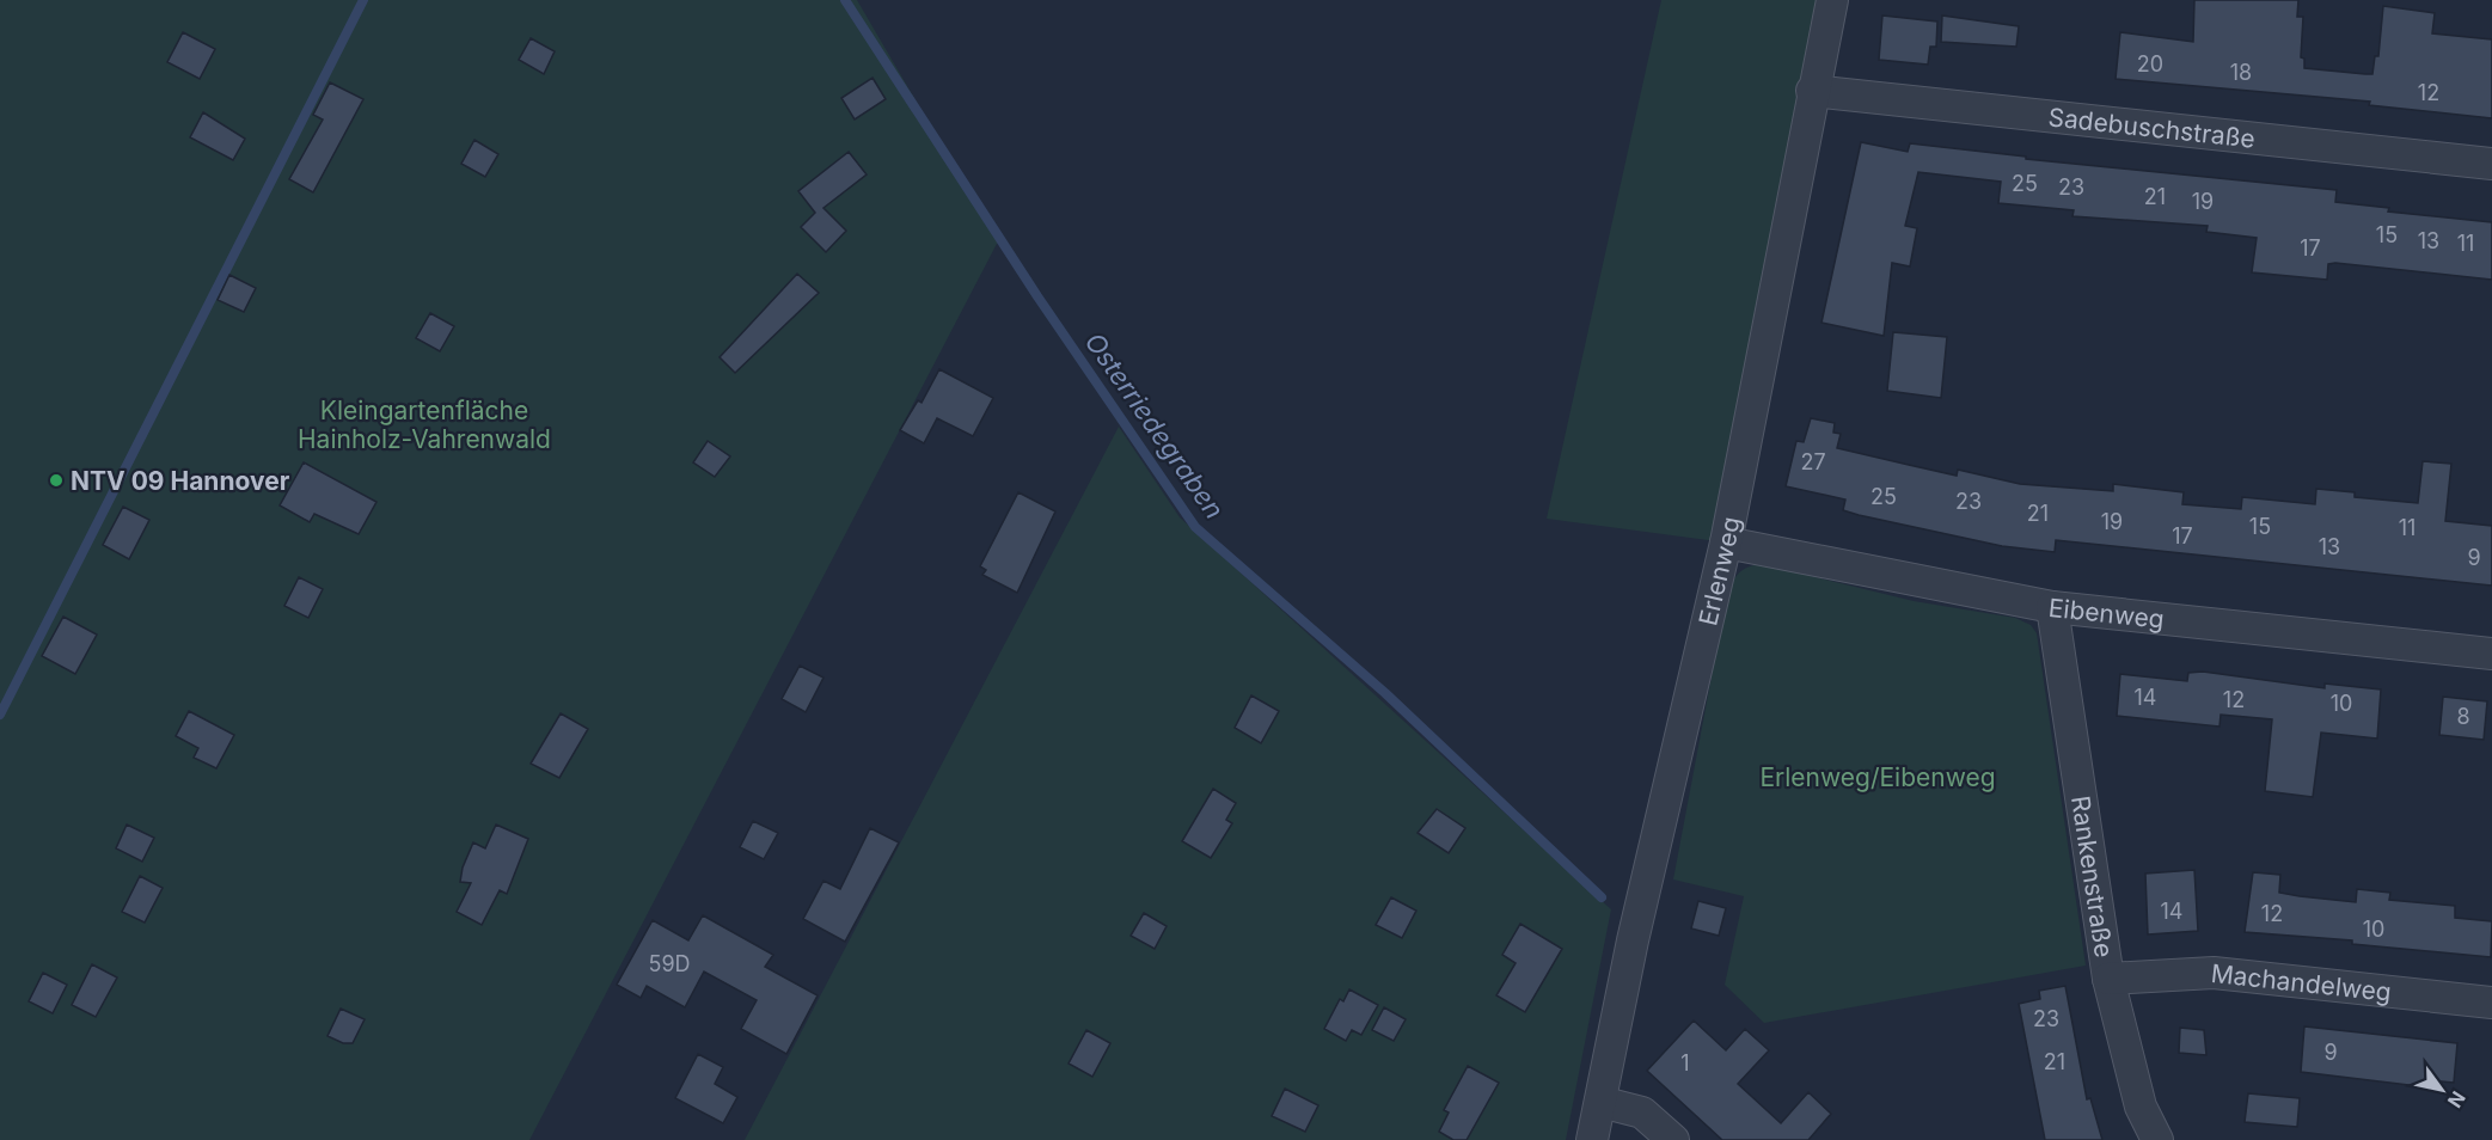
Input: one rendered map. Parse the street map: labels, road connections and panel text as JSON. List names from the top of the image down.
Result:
{
  "streets": {
    "street": [
      "Sadebuschstraße",
      "Erlenweg",
      "Eibenweg",
      "Rankenstraße",
      "Machandelweg"
    ]
  },
  "crossings": [
    ["Sadebuschstraße", "Erlenweg"],
    ["Erlenweg", "Eibenweg"],
    ["Eibenweg", "Rankenstraße"],
    ["Rankenstraße", "Machandelweg"]
  ],
  "water": ["Osterriedegraben"],
  "parks": ["Kleingartenfläche Hainholz-Vahrenwald", "Erlenweg/Eibenweg"],
  "places": ["NTV 09 Hannover"],
  "house_numbers": [
    "20",
    "18",
    "12",
    "25",
    "23",
    "21",
    "19",
    "15",
    "13",
    "11",
    "17",
    "27",
    "25",
    "23",
    "21",
    "19",
    "15",
    "11",
    "17",
    "13",
    "9",
    "14",
    "12",
    "10",
    "8",
    "14",
    "12",
    "10",
    "59D",
    "23",
    "9",
    "21",
    "1"
  ],
  "north": "bottom right"
}
